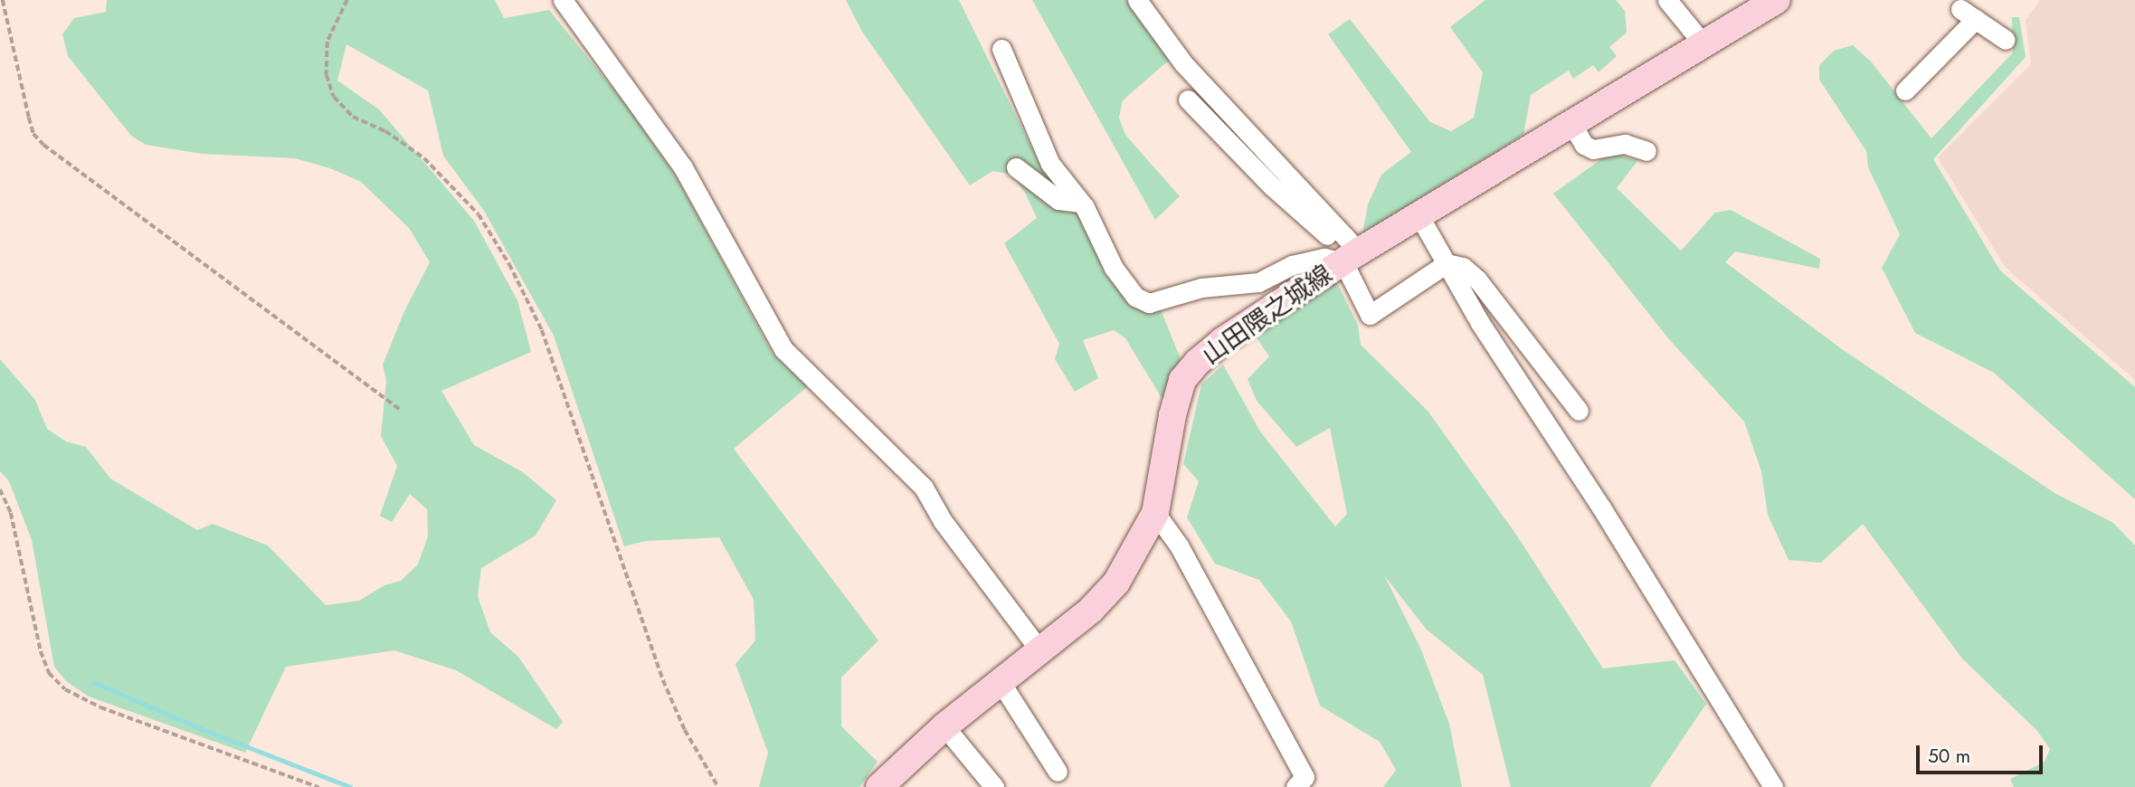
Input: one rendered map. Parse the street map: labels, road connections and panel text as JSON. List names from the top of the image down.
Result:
{
  "streets": {
    "main road": ["山田隈之城線"]
  },
  "scale_bar": "50 m"
}
